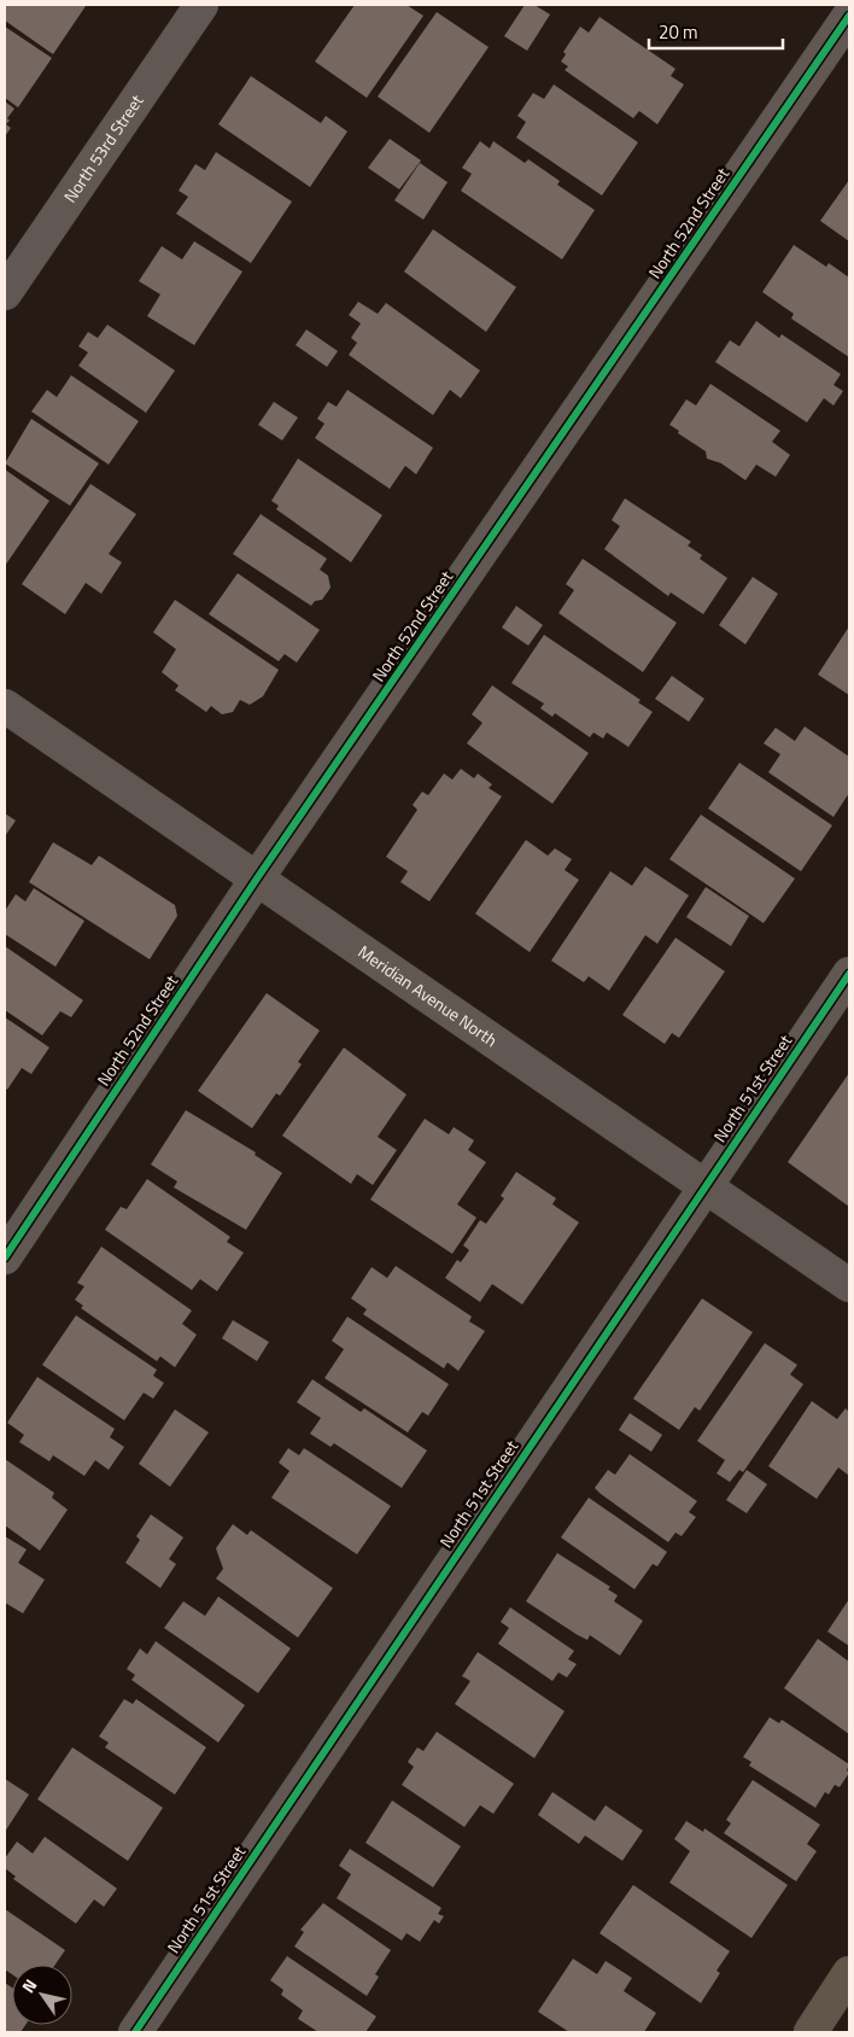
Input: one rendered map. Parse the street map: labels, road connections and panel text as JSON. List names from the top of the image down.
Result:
{
  "streets": {
    "street": [
      "North 53rd Street",
      "North 52nd Street",
      "Meridian Avenue North",
      "North 51st Street"
    ]
  },
  "crossings": [
    ["North 52nd Street", "Meridian Avenue North"],
    ["Meridian Avenue North", "North 51st Street"]
  ],
  "scale_bar": "20 m",
  "north": "top left"
}
